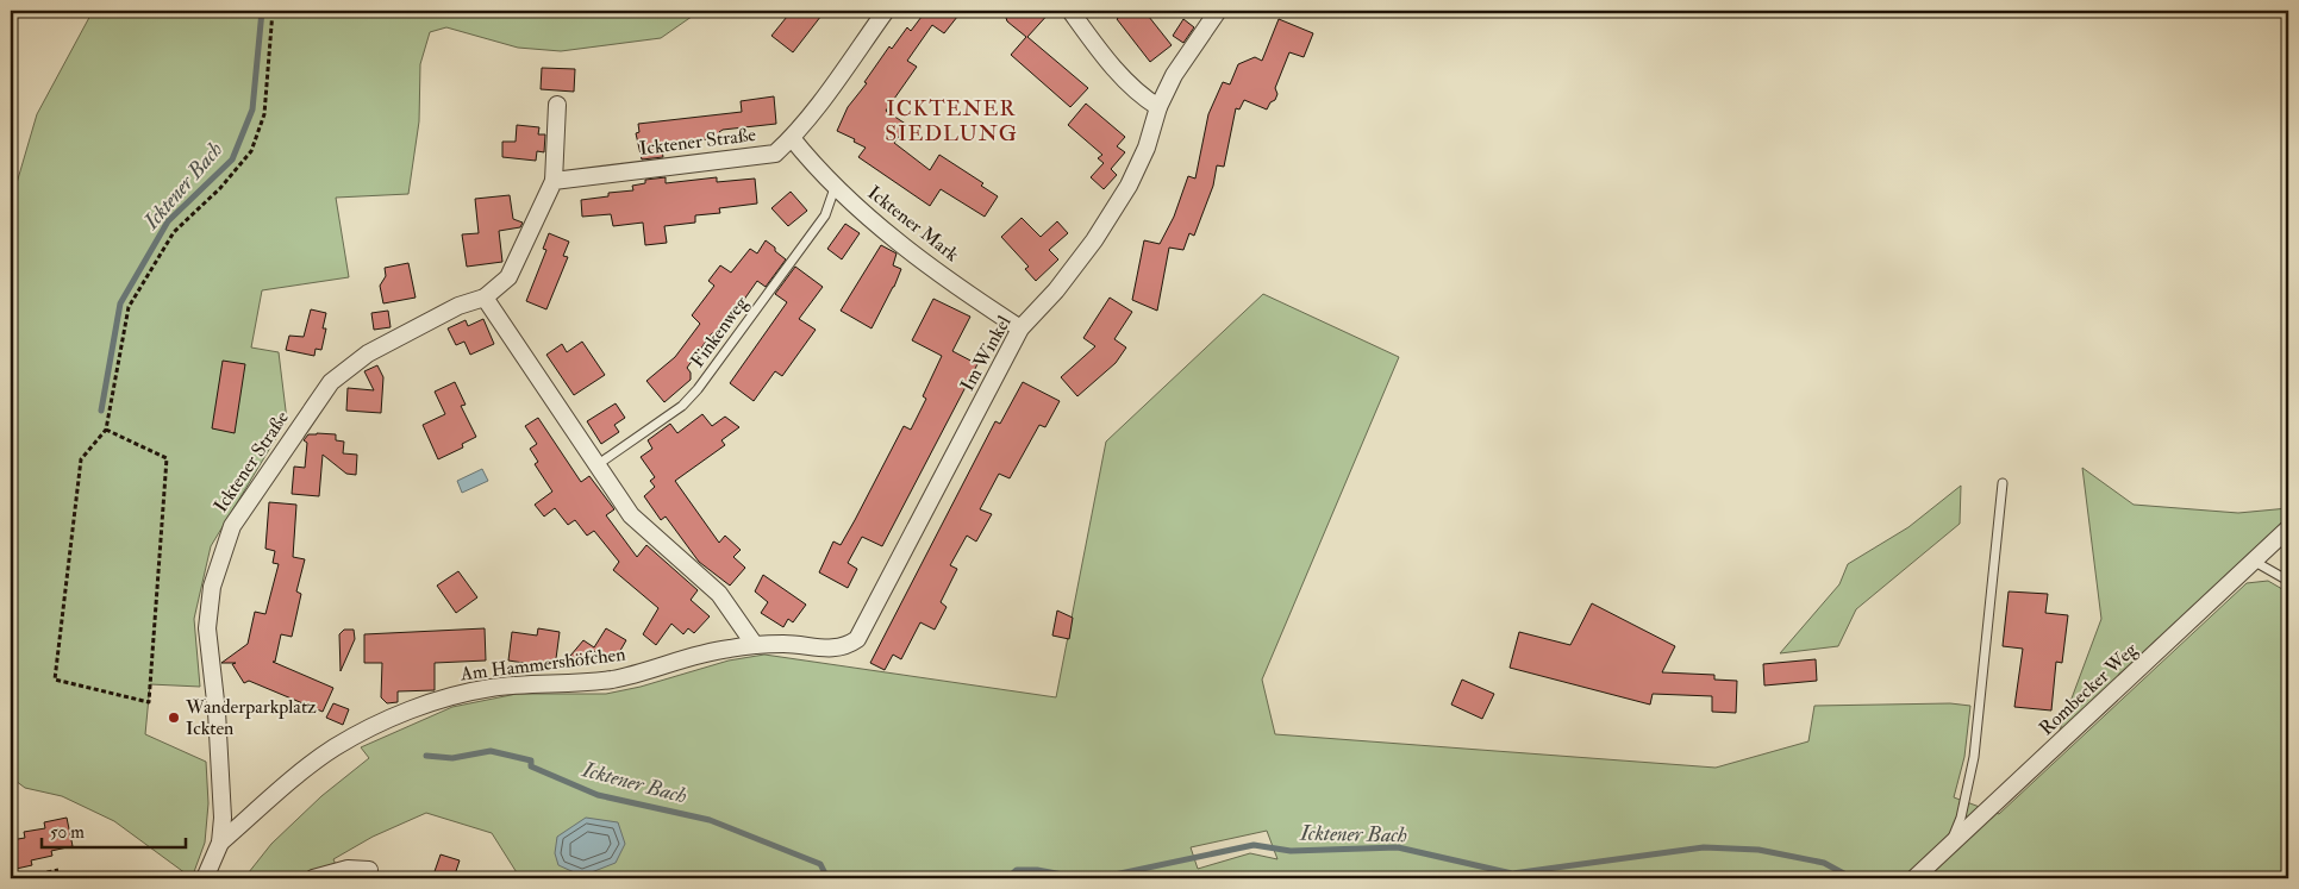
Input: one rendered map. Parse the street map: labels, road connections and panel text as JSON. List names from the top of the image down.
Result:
{
  "streets": {
    "street": [
      "Icktener Straße",
      "Icktener Mark",
      "Im Winkel",
      "Am Hammershöfchen",
      "Rombecker Weg"
    ],
    "lane": ["Finkenweg"]
  },
  "crossings": [
    ["Icktener Straße", "Icktener Mark"],
    ["Icktener Straße", "Am Hammershöfchen"],
    ["Icktener Mark", "Finkenweg"],
    ["Icktener Mark", "Im Winkel"],
    ["Im Winkel", "Am Hammershöfchen"]
  ],
  "districts": ["ICKTENER SIEDLUNG"],
  "water": ["Icktener Bach"],
  "places": ["Wanderparkplatz Ickten"],
  "scale_bar": "50 m"
}
